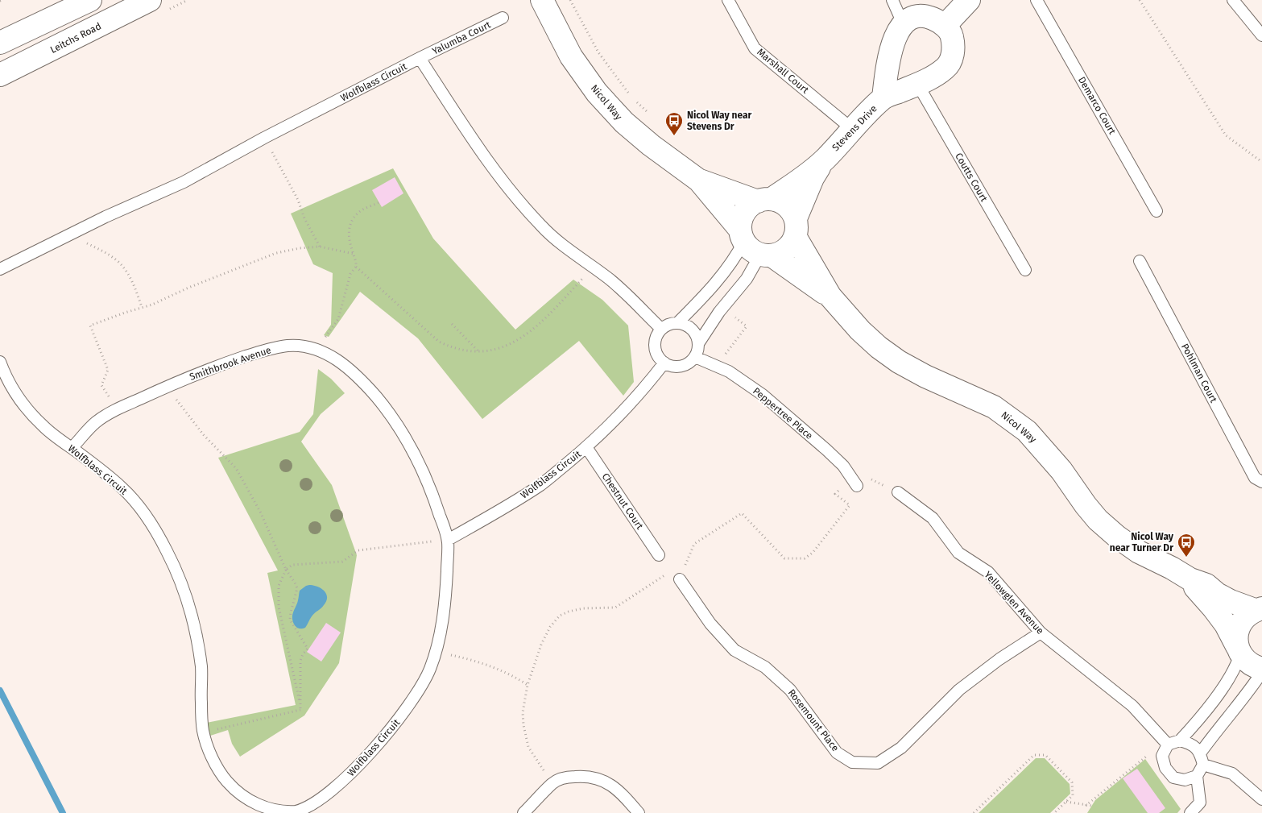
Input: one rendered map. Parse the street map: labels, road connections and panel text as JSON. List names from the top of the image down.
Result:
{
  "streets": {
    "street": ["Leitchs Road", "Nicol Way", "Stevens Drive"],
    "lane": [
      "Yalumba Court",
      "Marshall Court",
      "Wolfblass Circuit",
      "Demarco Court",
      "Coutts Court",
      "Smithbrook Avenue",
      "Pohlman Court",
      "Peppertree Place",
      "Chestnut Court",
      "Yellowglen Avenue",
      "Rosemount Place"
    ]
  },
  "crossings": [
    ["Yalumba Court", "Wolfblass Circuit"],
    ["Marshall Court", "Stevens Drive"],
    ["Wolfblass Circuit", "Smithbrook Avenue"],
    ["Wolfblass Circuit", "Peppertree Place"],
    ["Wolfblass Circuit", "Chestnut Court"],
    ["Nicol Way", "Stevens Drive"],
    ["Stevens Drive", "Coutts Court"],
    ["Yellowglen Avenue", "Rosemount Place"]
  ],
  "places": {
    "bus stop": ["Nicol Way near Stevens Dr", "Nicol Way near Turner Dr"]
  }
}
